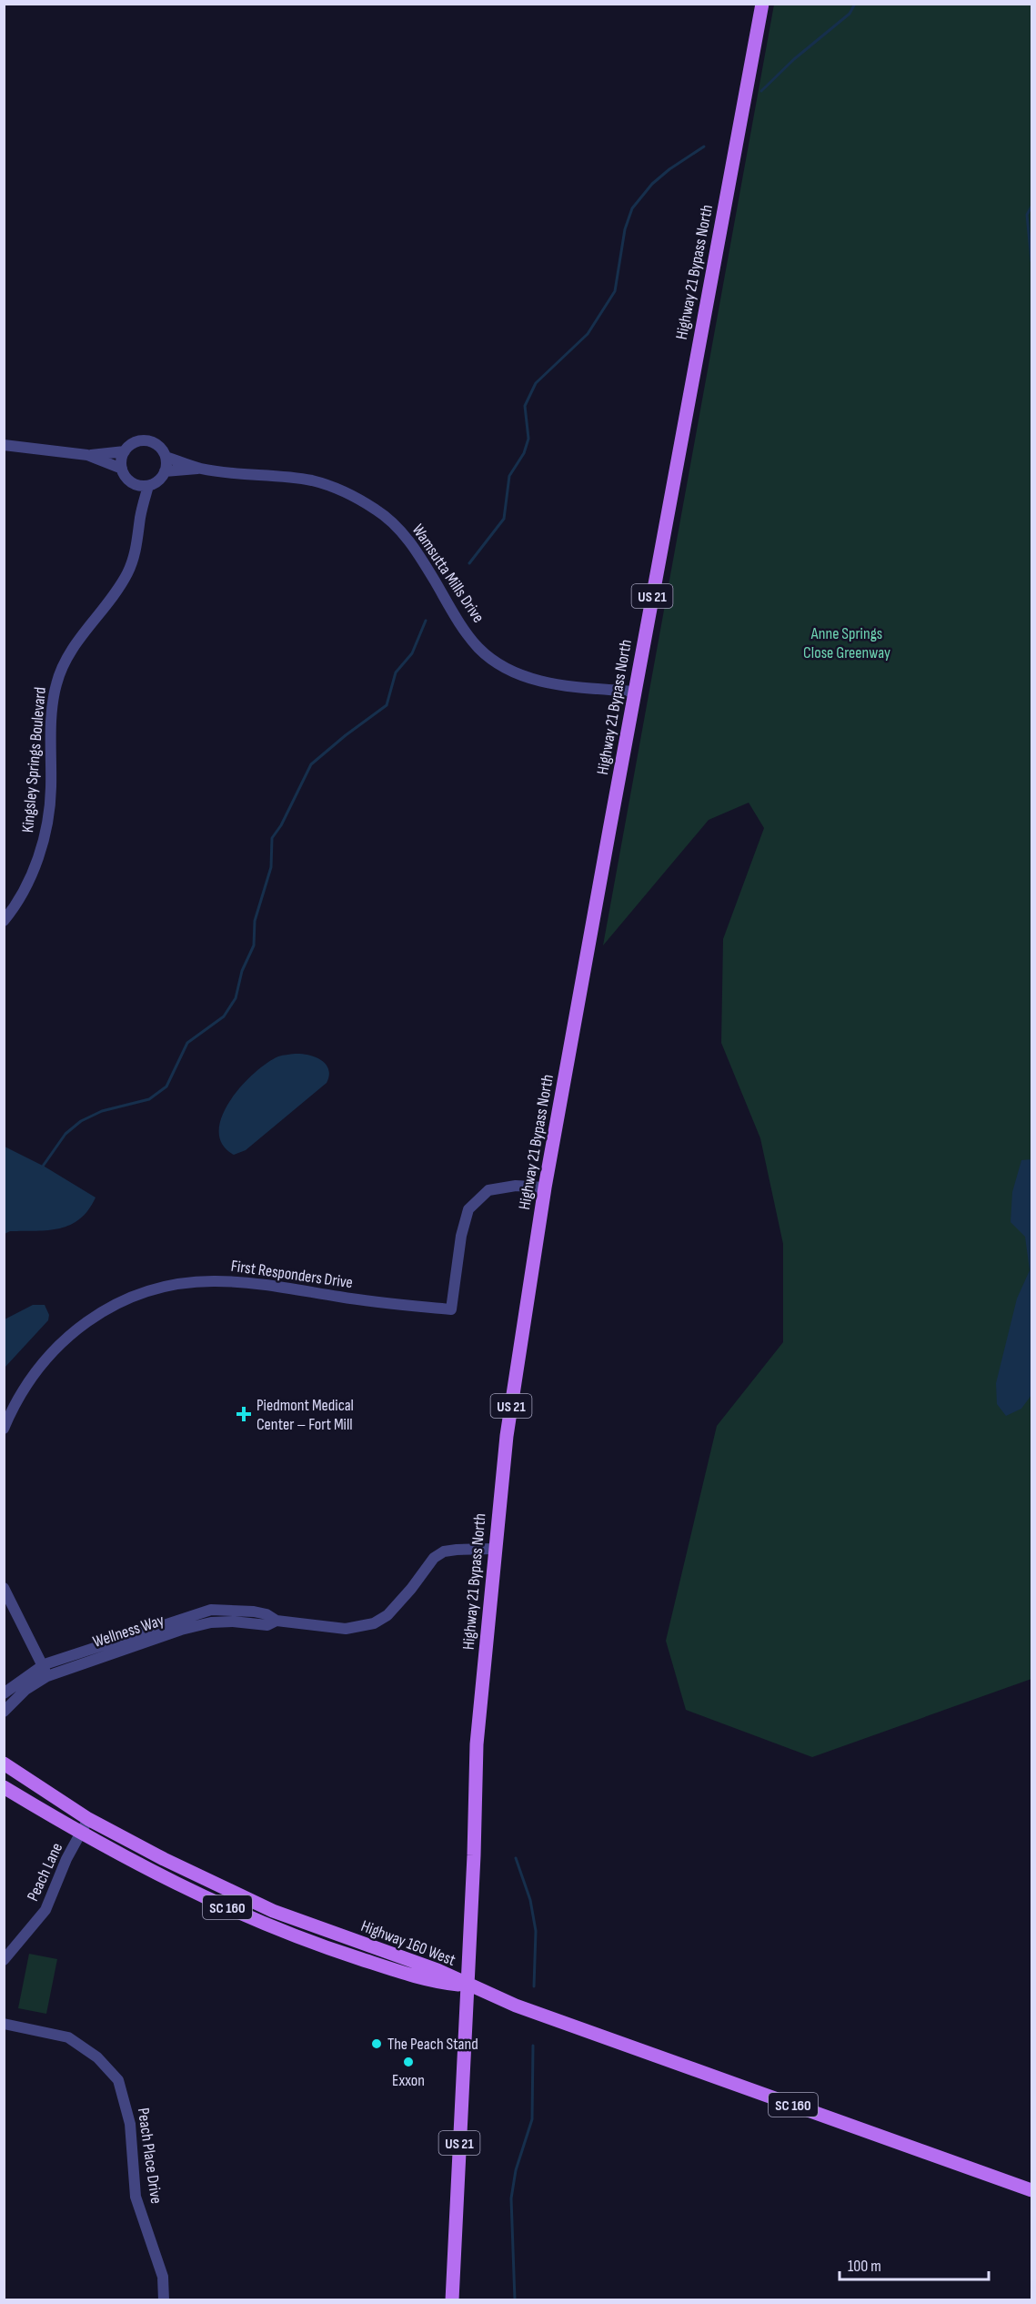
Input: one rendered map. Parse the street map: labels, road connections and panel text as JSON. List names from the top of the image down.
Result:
{
  "streets": {
    "main road": [
      "Highway 21 Bypass North",
      "US 21",
      "SC 160",
      "Highway 160 West"
    ],
    "street": [
      "Wamsutta Mills Drive",
      "Kingsley Springs Boulevard",
      "First Responders Drive",
      "Wellness Way",
      "Peach Lane",
      "Peach Place Drive"
    ]
  },
  "crossings": [
    ["Highway 21 Bypass North", "Wamsutta Mills Drive"],
    ["Highway 21 Bypass North", "First Responders Drive"],
    ["Highway 21 Bypass North", "Wellness Way"],
    ["Highway 21 Bypass North", "SC 160"],
    ["Highway 21 Bypass North", "Highway 160 West"],
    ["Wamsutta Mills Drive", "Kingsley Springs Boulevard"],
    ["Peach Lane", "Highway 160 West"],
    ["SC 160", "Highway 160 West"]
  ],
  "parks": ["Anne Springs Close Greenway"],
  "places": {
    "health": ["Piedmont Medical Center – Fort Mill"],
    "other": ["The Peach Stand", "Exxon"]
  },
  "scale_bar": "100 m"
}
